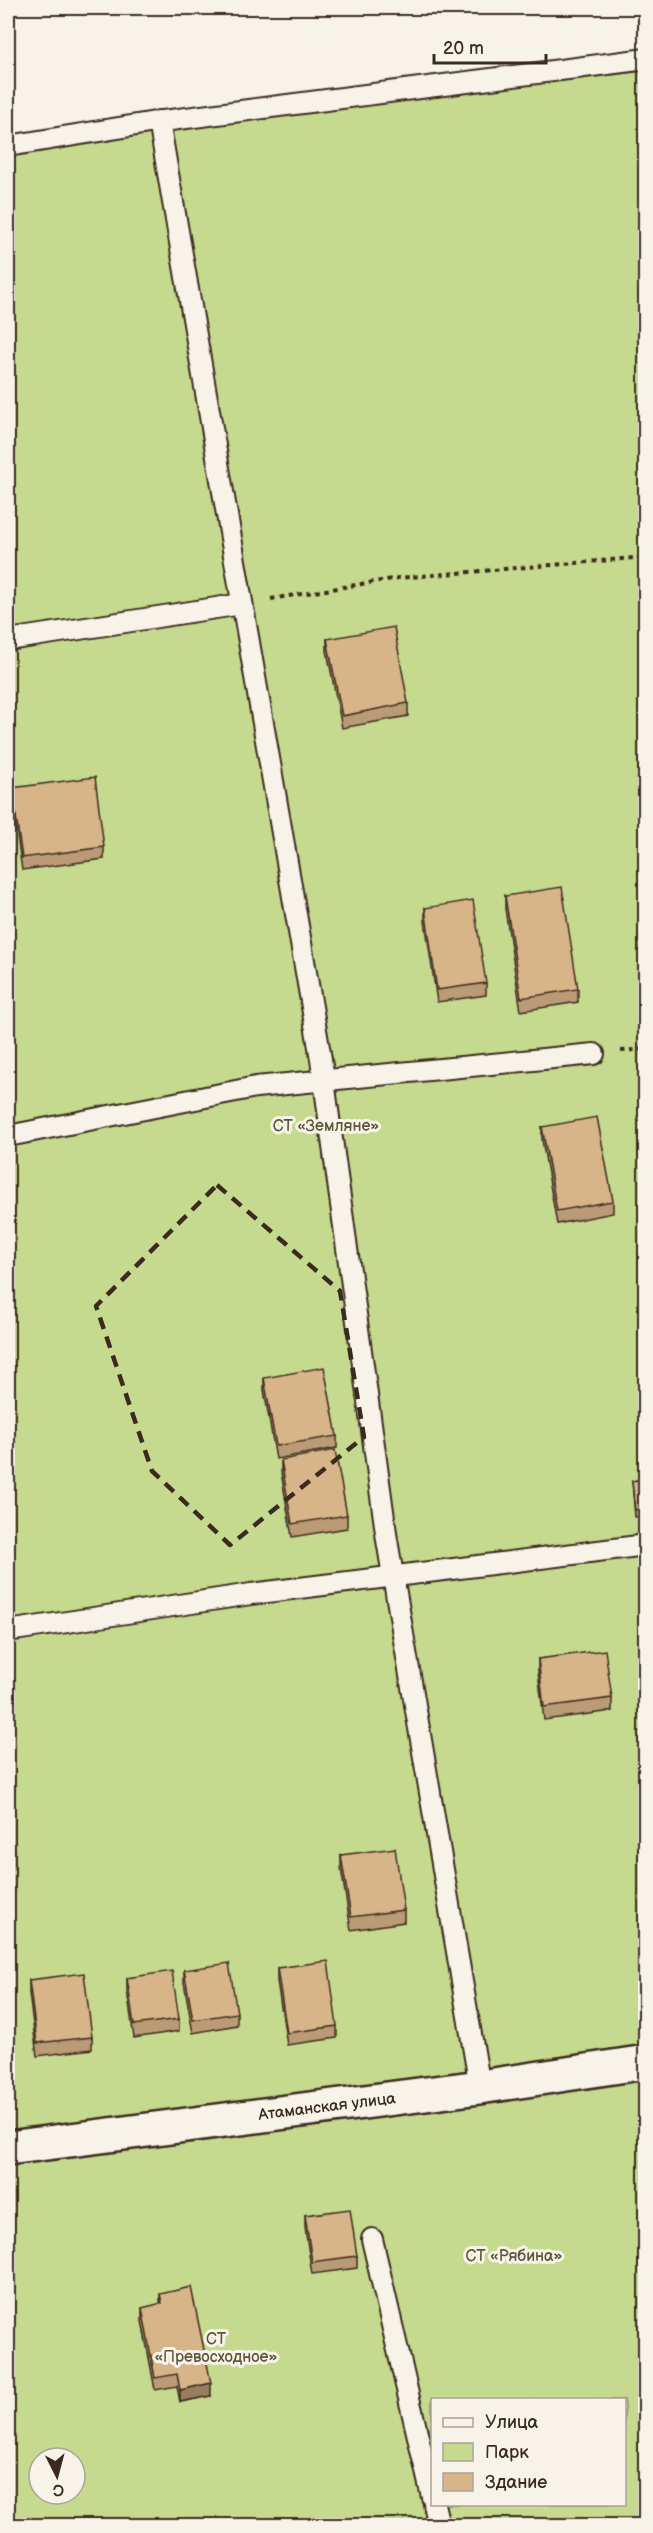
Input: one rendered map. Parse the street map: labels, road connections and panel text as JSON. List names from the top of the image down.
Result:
{
  "streets": {
    "street": ["Атаманская улица"]
  },
  "parks": ["СТ «Земляне»", "СТ «Рябина»", "СТ «Превосходное»"],
  "legend": ["Улица", "Парк", "Здание"],
  "scale_bar": "20 m",
  "north": "bottom"
}
